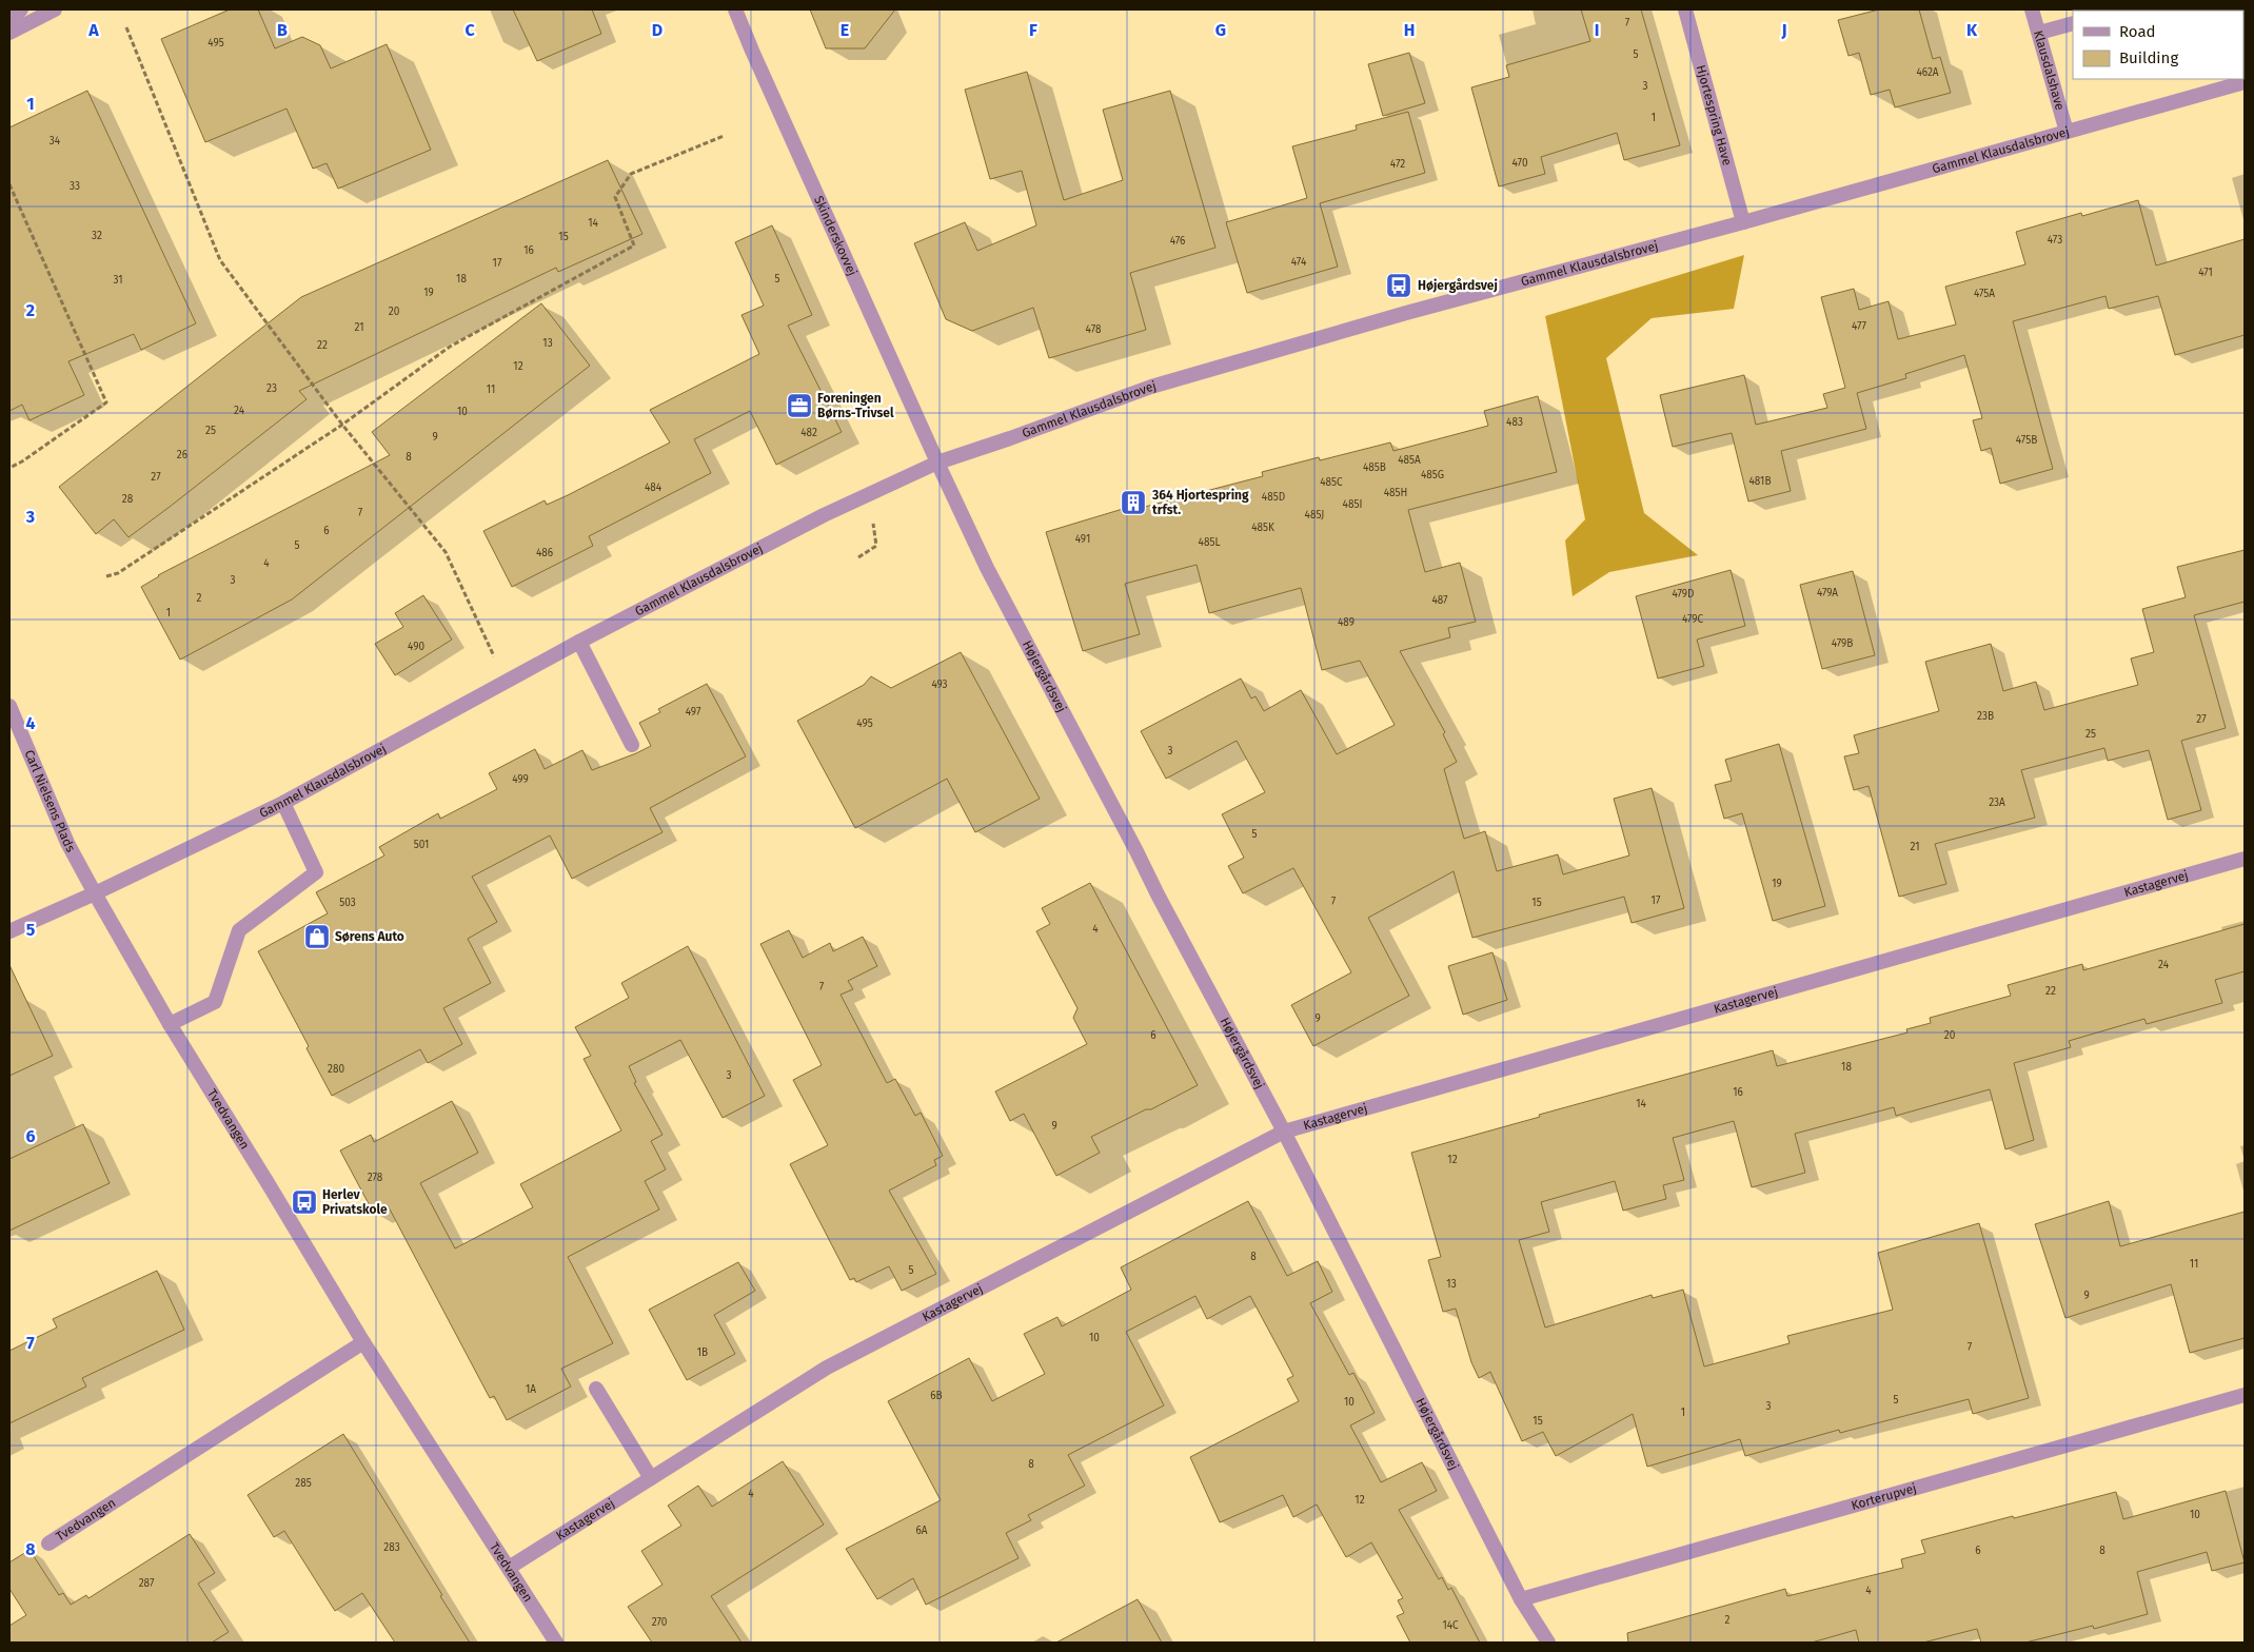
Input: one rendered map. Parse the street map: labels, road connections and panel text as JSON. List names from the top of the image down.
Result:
{
  "streets": {
    "street": [
      "Klausdalshave",
      "Hjortespring Have",
      "Gammel Klausdalsbrovej",
      "Skinderskovvej",
      "Højergårdsvej",
      "Carl Nielsens Plads",
      "Kastagervej",
      "Tvedvangen",
      "Korterupvej"
    ]
  },
  "crossings": [
    ["Klausdalshave", "Gammel Klausdalsbrovej"],
    ["Hjortespring Have", "Gammel Klausdalsbrovej"],
    ["Gammel Klausdalsbrovej", "Skinderskovvej"],
    ["Gammel Klausdalsbrovej", "Højergårdsvej"],
    ["Gammel Klausdalsbrovej", "Carl Nielsens Plads"],
    ["Gammel Klausdalsbrovej", "Tvedvangen"],
    ["Skinderskovvej", "Højergårdsvej"],
    ["Højergårdsvej", "Kastagervej"],
    ["Højergårdsvej", "Korterupvej"],
    ["Carl Nielsens Plads", "Tvedvangen"],
    ["Kastagervej", "Tvedvangen"]
  ],
  "places": {
    "bus stop": ["Højergårdsvej", "Herlev Privatskole"],
    "office": ["Foreningen Børns-Trivsel"],
    "building": ["364 Hjortespring trfst."],
    "shop": ["Sørens Auto"]
  },
  "house_numbers": [
    "7",
    "495",
    "5",
    "462A",
    "3",
    "1",
    "34",
    "470",
    "472",
    "33",
    "14",
    "32",
    "15",
    "473",
    "476",
    "16",
    "474",
    "17",
    "471",
    "18",
    "5",
    "31",
    "19",
    "475A",
    "20",
    "477",
    "21",
    "478",
    "13",
    "22",
    "12",
    "23",
    "11",
    "24",
    "10",
    "483",
    "25",
    "482",
    "9",
    "475B",
    "26",
    "8",
    "485A",
    "485B",
    "485G",
    "27",
    "481B",
    "485C",
    "484",
    "485H",
    "485D",
    "28",
    "485I",
    "7",
    "485J",
    "485K",
    "6",
    "491",
    "485L",
    "5",
    "486",
    "4",
    "3",
    "479A",
    "479D",
    "2",
    "487",
    "1",
    "479C",
    "489",
    "479B",
    "490",
    "493",
    "497",
    "23B",
    "27",
    "495",
    "25",
    "3",
    "499",
    "23A",
    "5",
    "501",
    "21",
    "19",
    "17",
    "7",
    "503",
    "15",
    "4",
    "24",
    "7",
    "22",
    "9",
    "6",
    "20",
    "18",
    "280",
    "3",
    "16",
    "14",
    "9",
    "12",
    "278",
    "8",
    "11",
    "5",
    "13",
    "9",
    "10",
    "7",
    "1B",
    "1A",
    "6B",
    "5",
    "10",
    "3",
    "1",
    "15",
    "8",
    "285",
    "4",
    "12",
    "10",
    "6A",
    "283",
    "6",
    "8",
    "287",
    "4",
    "2",
    "270",
    "14C"
  ],
  "legend": ["Road", "Building"],
  "grid": {
    "columns": [
      "A",
      "B",
      "C",
      "D",
      "E",
      "F",
      "G",
      "H",
      "I",
      "J",
      "K"
    ],
    "rows": [
      "1",
      "2",
      "3",
      "4",
      "5",
      "6",
      "7",
      "8"
    ]
  }
}
